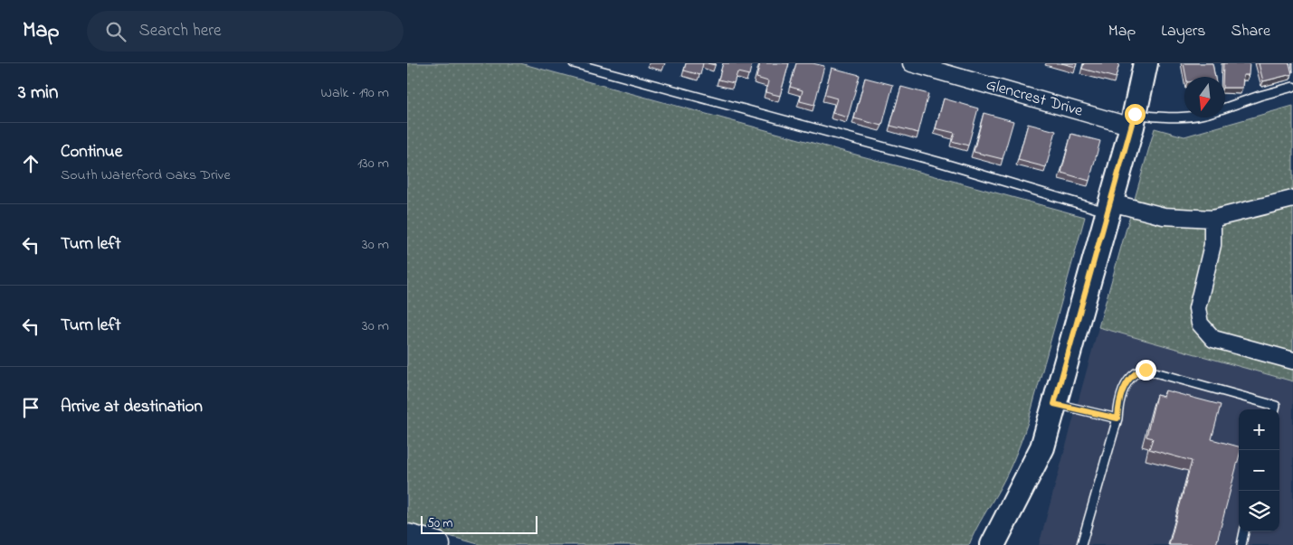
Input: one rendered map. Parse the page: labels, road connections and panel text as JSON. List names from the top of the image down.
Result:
{
  "streets": {
    "street": ["Glencrest Drive"]
  },
  "scale_bar": "50 m",
  "north": "bottom",
  "page": {
    "header": "Map",
    "search": "Search here",
    "nav": ["Map", "Layers", "Share"],
    "heading": ["3 min", "Walk · 190 m"],
    "list": [
      ["Continue", "South Waterford Oaks Drive", "130 m"],
      ["Turn left", "30 m"],
      ["Turn left", "30 m"],
      "Arrive at destination"
    ],
    "map_buttons": ["+", "−"],
    "scale": "50 m"
  }
}
